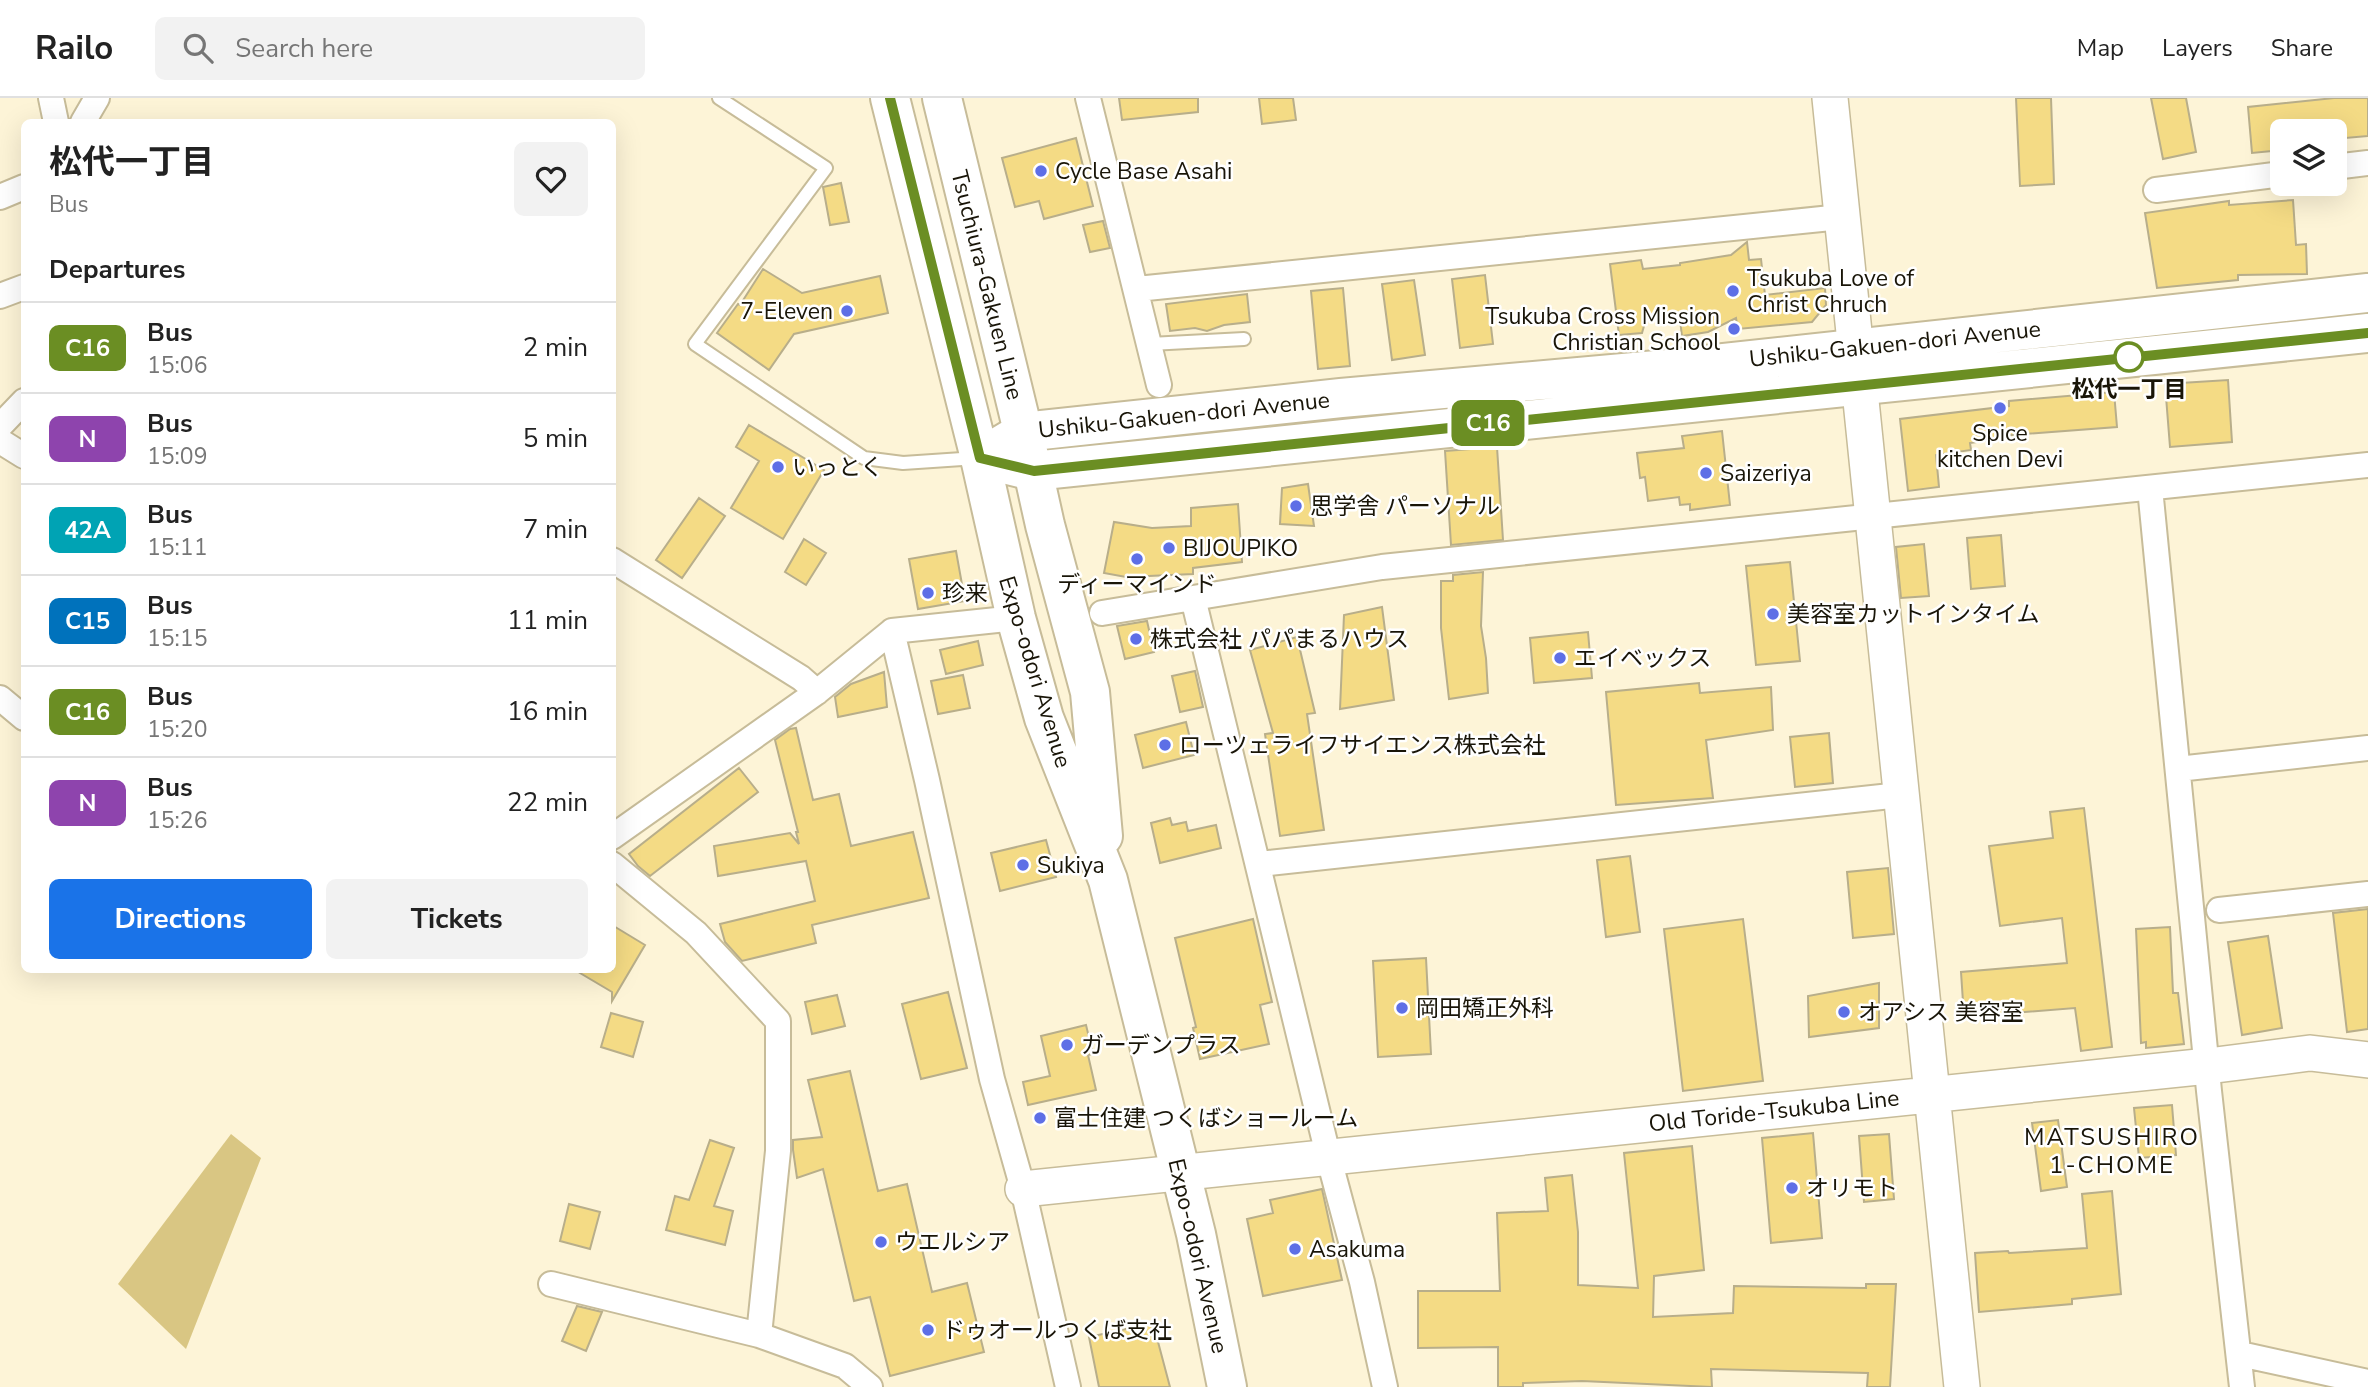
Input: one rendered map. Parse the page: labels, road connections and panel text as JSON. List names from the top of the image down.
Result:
{
  "streets": {
    "main road": ["Tsuchiura-Gakuen Line", "Ushiku-Gakuen-dori Avenue", "Expo-odori Avenue"],
    "street": ["Old Toride-Tsukuba Line"]
  },
  "crossings": [
    ["Tsuchiura-Gakuen Line", "Ushiku-Gakuen-dori Avenue"],
    ["Tsuchiura-Gakuen Line", "Expo-odori Avenue"],
    ["Ushiku-Gakuen-dori Avenue", "Expo-odori Avenue"],
    ["Expo-odori Avenue", "Old Toride-Tsukuba Line"]
  ],
  "districts": ["MATSUSHIRO 1-CHOME"],
  "places": [
    "Cycle Base Asahi",
    "Tsukuba Love of Christ Chruch",
    "7-Eleven",
    "Tsukuba Cross Mission Christian School",
    "松代一丁目",
    "Spice kitchen Devi",
    "いっとく",
    "Saizeriya",
    "思学舎 パーソナル",
    "BIJOUPIKO",
    "ディーマインド",
    "珍来",
    "美容室カットインタイム",
    "株式会社 パパまるハウス",
    "エイベックス",
    "ローツェライフサイエンス株式会社",
    "Sukiya",
    "岡田矯正外科",
    "オアシス 美容室",
    "ガーデンプラス",
    "富士住建 つくばショールーム",
    "オリモト",
    "ウエルシア",
    "Asakuma",
    "ドゥオールつくば支社"
  ],
  "lines": ["bus line C16"],
  "page": {
    "header": "Railo",
    "search": "Search here",
    "nav": ["Map", "Layers", "Share"],
    "on_map": "C16",
    "heading": [
      ["松代一丁目", "Bus"],
      "Departures"
    ],
    "list": [
      {
        "mark": "C16",
        "name": "Bus",
        "note": "15:06",
        "value": "2 min"
      },
      {
        "mark": "N",
        "name": "Bus",
        "note": "15:09",
        "value": "5 min"
      },
      {
        "mark": "42A",
        "name": "Bus",
        "note": "15:11",
        "value": "7 min"
      },
      {
        "mark": "C15",
        "name": "Bus",
        "note": "15:15",
        "value": "11 min"
      },
      {
        "mark": "C16",
        "name": "Bus",
        "note": "15:20",
        "value": "16 min"
      },
      {
        "mark": "N",
        "name": "Bus",
        "note": "15:26",
        "value": "22 min"
      }
    ],
    "buttons": ["Directions", "Tickets"]
  }
}
